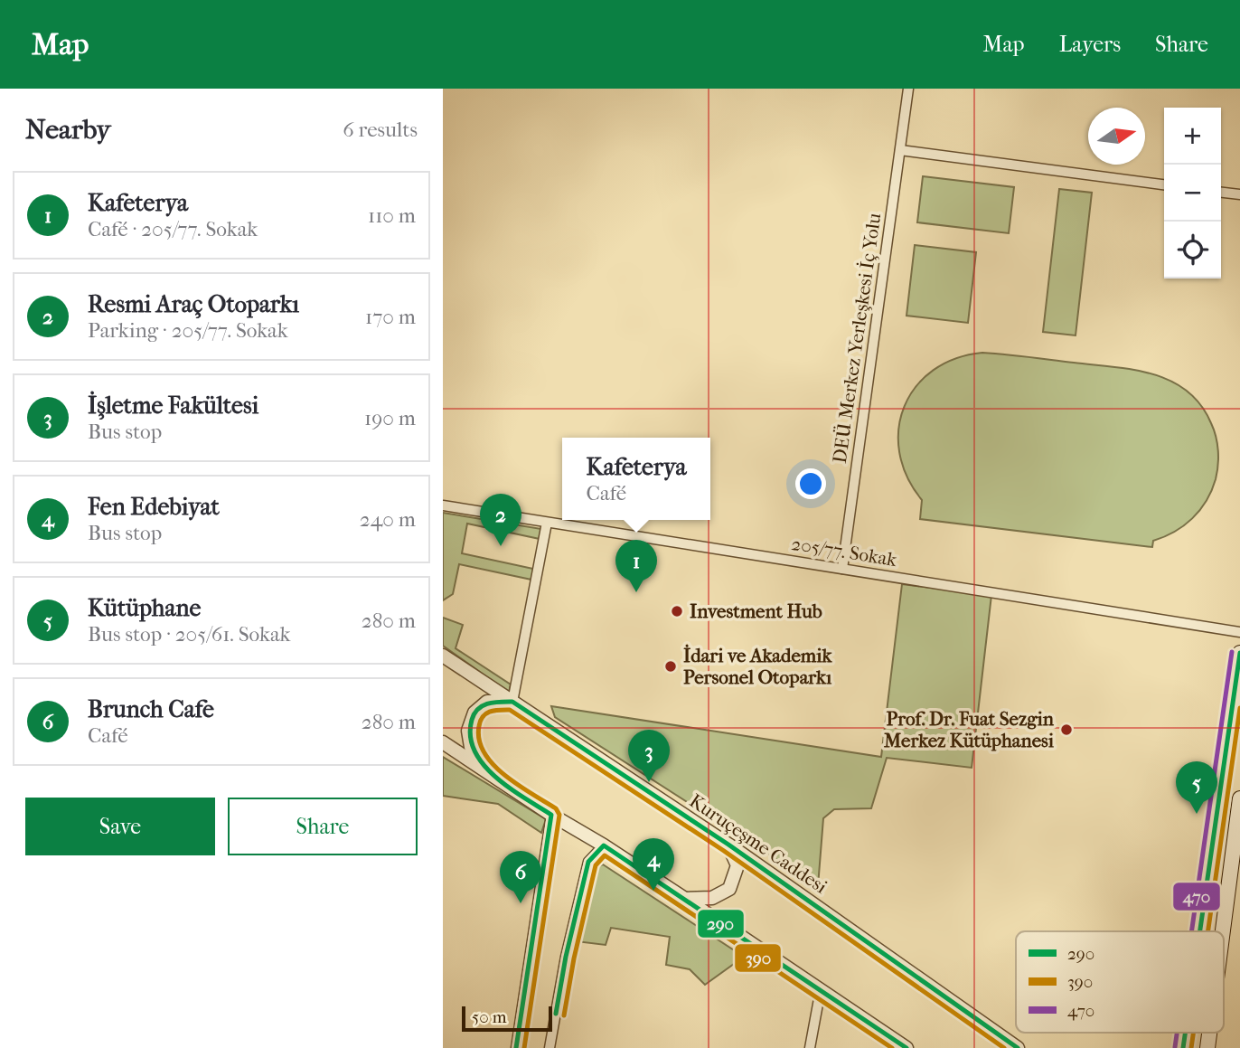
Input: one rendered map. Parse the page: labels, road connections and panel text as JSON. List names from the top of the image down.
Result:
{
  "streets": {
    "street": ["DEÜ Merkez Yerleşkesi İç Yolu", "205/77. Sokak", "Kuruçeşme Caddesi"]
  },
  "crossings": [
    ["DEÜ Merkez Yerleşkesi İç Yolu", "205/77. Sokak"]
  ],
  "places": ["Investment Hub", "İdari ve Akademik Personel Otoparkı", "Prof. Dr. Fuat Sezgin Merkez Kütüphanesi"],
  "lines": ["transit line 470", "transit line 290", "transit line 390"],
  "legend": ["290", "390", "470"],
  "scale_bar": "50 m",
  "north": "right",
  "page": {
    "header": "Map",
    "nav": ["Map", "Layers", "Share"],
    "heading": ["Nearby", "6 results"],
    "map_buttons": ["+", "−"],
    "list": [
      {
        "mark": "1",
        "name": "Kafeterya",
        "note": "Café · 205/77. Sokak",
        "value": "110 m"
      },
      {
        "mark": "2",
        "name": "Resmi Araç Otoparkı",
        "note": "Parking · 205/77. Sokak",
        "value": "170 m"
      },
      {
        "mark": "3",
        "name": "İşletme Fakültesi",
        "note": "Bus stop",
        "value": "190 m"
      },
      {
        "mark": "4",
        "name": "Fen Edebiyat",
        "note": "Bus stop",
        "value": "240 m"
      },
      {
        "mark": "5",
        "name": "Kütüphane",
        "note": "Bus stop · 205/61. Sokak",
        "value": "280 m"
      },
      {
        "mark": "6",
        "name": "Brunch Cafe",
        "note": "Café",
        "value": "280 m"
      }
    ],
    "popup": ["Kafeterya", "Café"],
    "pins": [
      "2",
      "1",
      "3",
      "5",
      "4",
      "6"
    ],
    "buttons": ["Save", "Share"],
    "scale": "50 m"
  }
}
